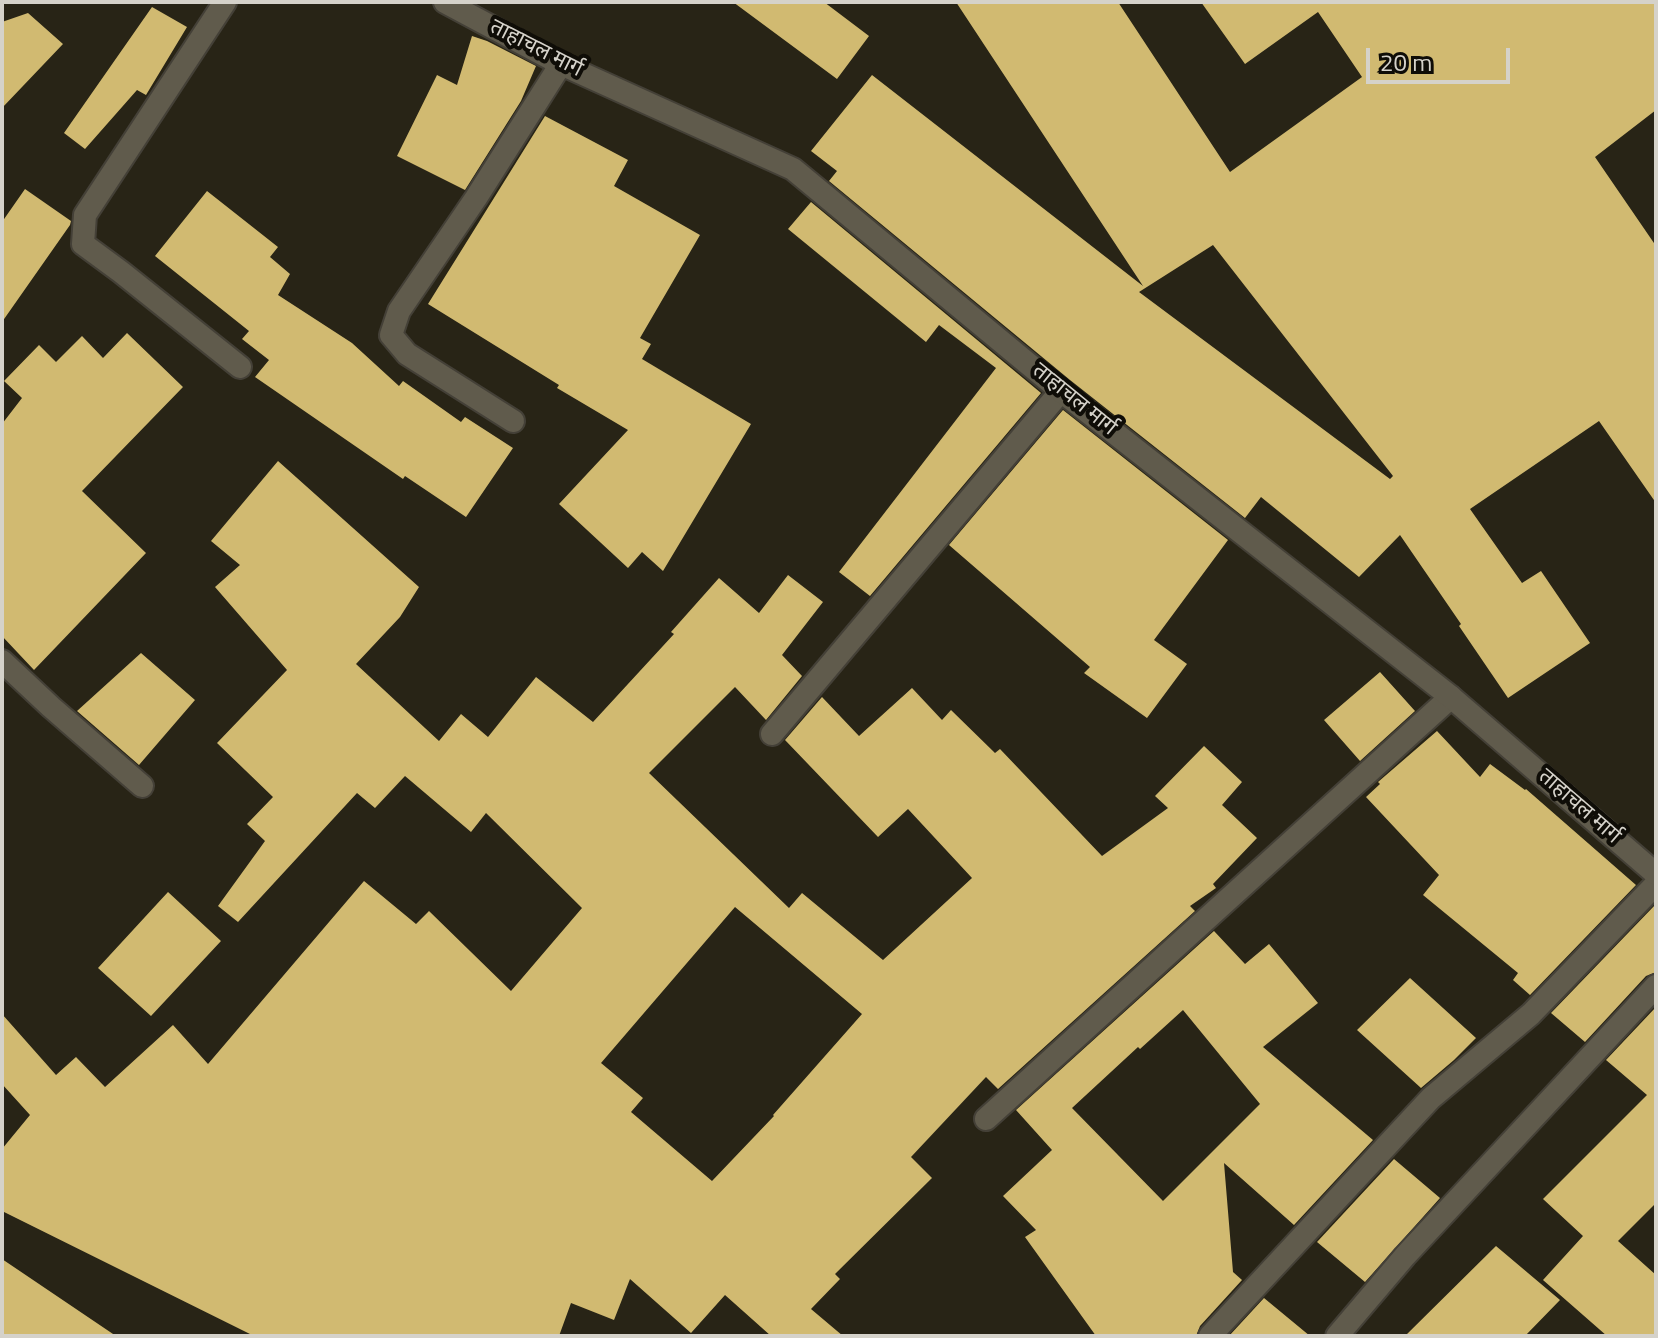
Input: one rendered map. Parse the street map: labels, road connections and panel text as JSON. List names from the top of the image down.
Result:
{
  "streets": {
    "street": ["ताहाचल मार्ग"]
  },
  "scale_bar": "20 m"
}
